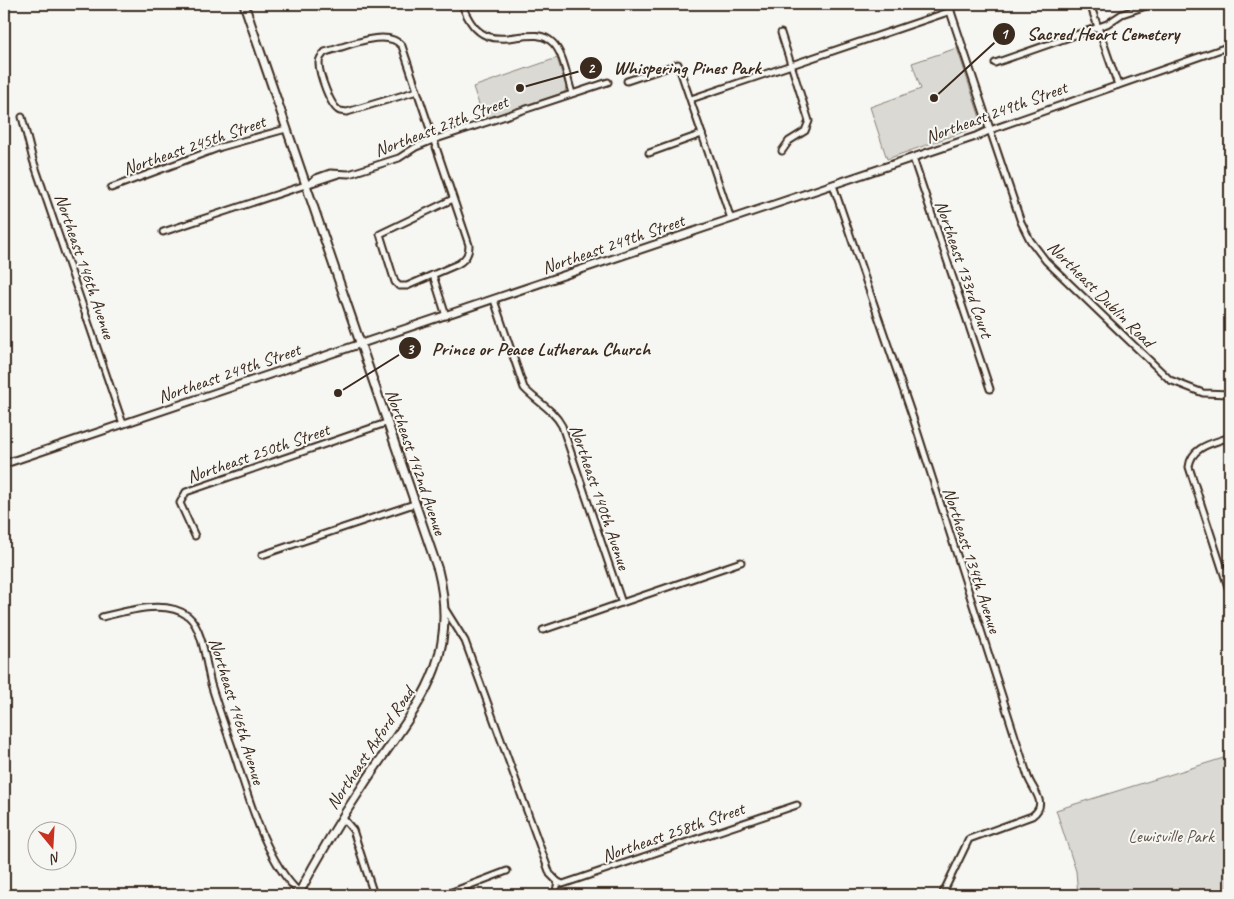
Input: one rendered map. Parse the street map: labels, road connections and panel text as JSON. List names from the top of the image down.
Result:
{
  "streets": {
    "main road": ["Northeast 142nd Avenue", "Northeast Axford Road"],
    "street": [
      "Northeast 249th Street",
      "Northeast 27th Street",
      "Northeast 245th Street",
      "Northeast 146th Avenue",
      "Northeast 133rd Court",
      "Northeast Dublin Road",
      "Northeast 250th Street",
      "Northeast 140th Avenue",
      "Northeast 134th Avenue",
      "Northeast 258th Street"
    ]
  },
  "crossings": [
    ["Northeast 249th Street", "Northeast 146th Avenue"],
    ["Northeast 249th Street", "Northeast 133rd Court"],
    ["Northeast 249th Street", "Northeast Dublin Road"],
    ["Northeast 249th Street", "Northeast 142nd Avenue"],
    ["Northeast 249th Street", "Northeast 140th Avenue"],
    ["Northeast 249th Street", "Northeast 134th Avenue"],
    ["Northeast 27th Street", "Northeast 142nd Avenue"],
    ["Northeast 245th Street", "Northeast 142nd Avenue"],
    ["Northeast 146th Avenue", "Northeast Axford Road"],
    ["Northeast 250th Street", "Northeast 142nd Avenue"],
    ["Northeast 142nd Avenue", "Northeast Axford Road"],
    ["Northeast 142nd Avenue", "Northeast 258th Street"]
  ],
  "parks": ["Lewisville Park"],
  "places": ["Whispering Pines Park", "Sacred Heart Cemetery", "Prince or Peace Lutheran Church"],
  "north": "bottom"
}
